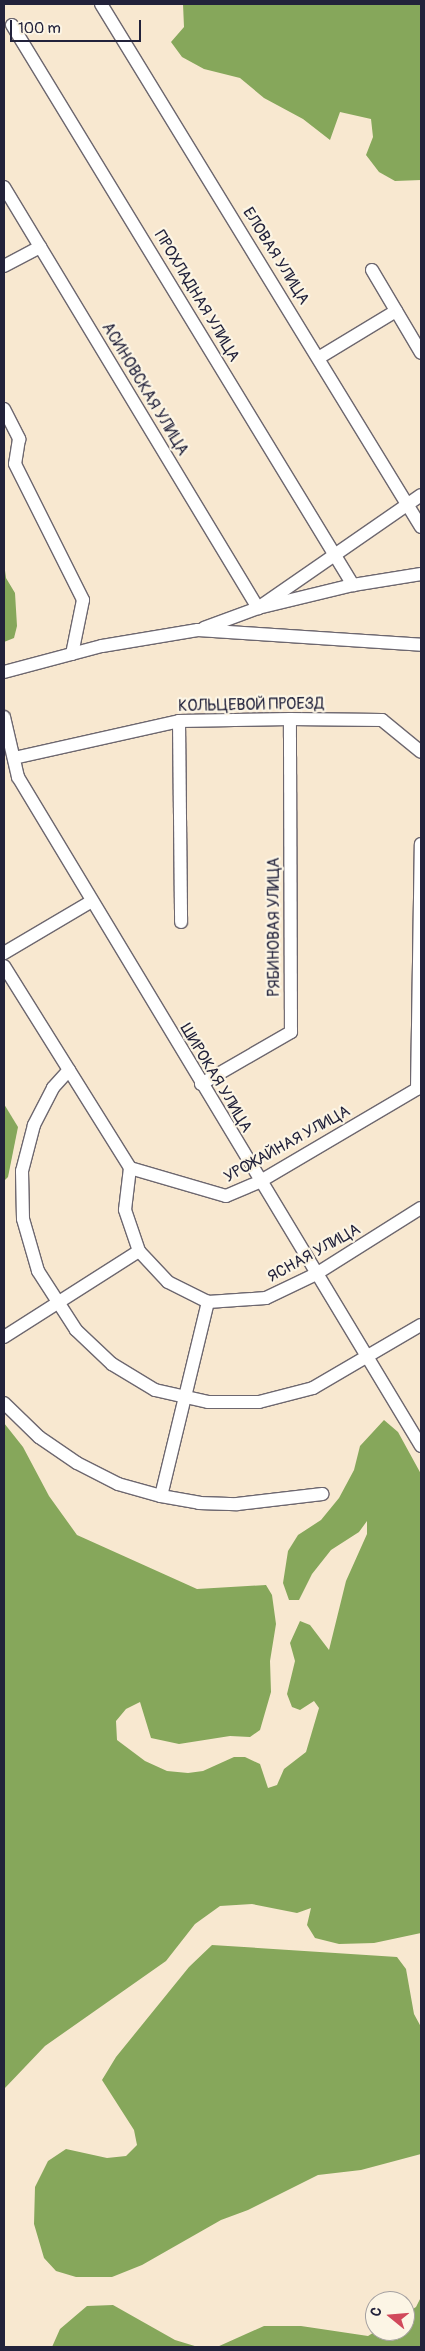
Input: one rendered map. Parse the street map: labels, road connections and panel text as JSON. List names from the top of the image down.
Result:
{
  "streets": {
    "street": [
      "ЕЛОВАЯ УЛИЦА",
      "ПРОХЛАДНАЯ УЛИЦА",
      "АСИНОВСКАЯ УЛИЦА",
      "КОЛЬЦЕВОЙ ПРОЕЗД",
      "РЯБИНОВАЯ УЛИЦА",
      "ШИРОКАЯ УЛИЦА",
      "УРОЖАЙНАЯ УЛИЦА",
      "ЯСНАЯ УЛИЦА"
    ]
  },
  "crossings": [
    ["КОЛЬЦЕВОЙ ПРОЕЗД", "РЯБИНОВАЯ УЛИЦА"],
    ["КОЛЬЦЕВОЙ ПРОЕЗД", "ШИРОКАЯ УЛИЦА"],
    ["РЯБИНОВАЯ УЛИЦА", "ШИРОКАЯ УЛИЦА"],
    ["ШИРОКАЯ УЛИЦА", "УРОЖАЙНАЯ УЛИЦА"],
    ["ШИРОКАЯ УЛИЦА", "ЯСНАЯ УЛИЦА"]
  ],
  "scale_bar": "100 m",
  "north": "left"
}
